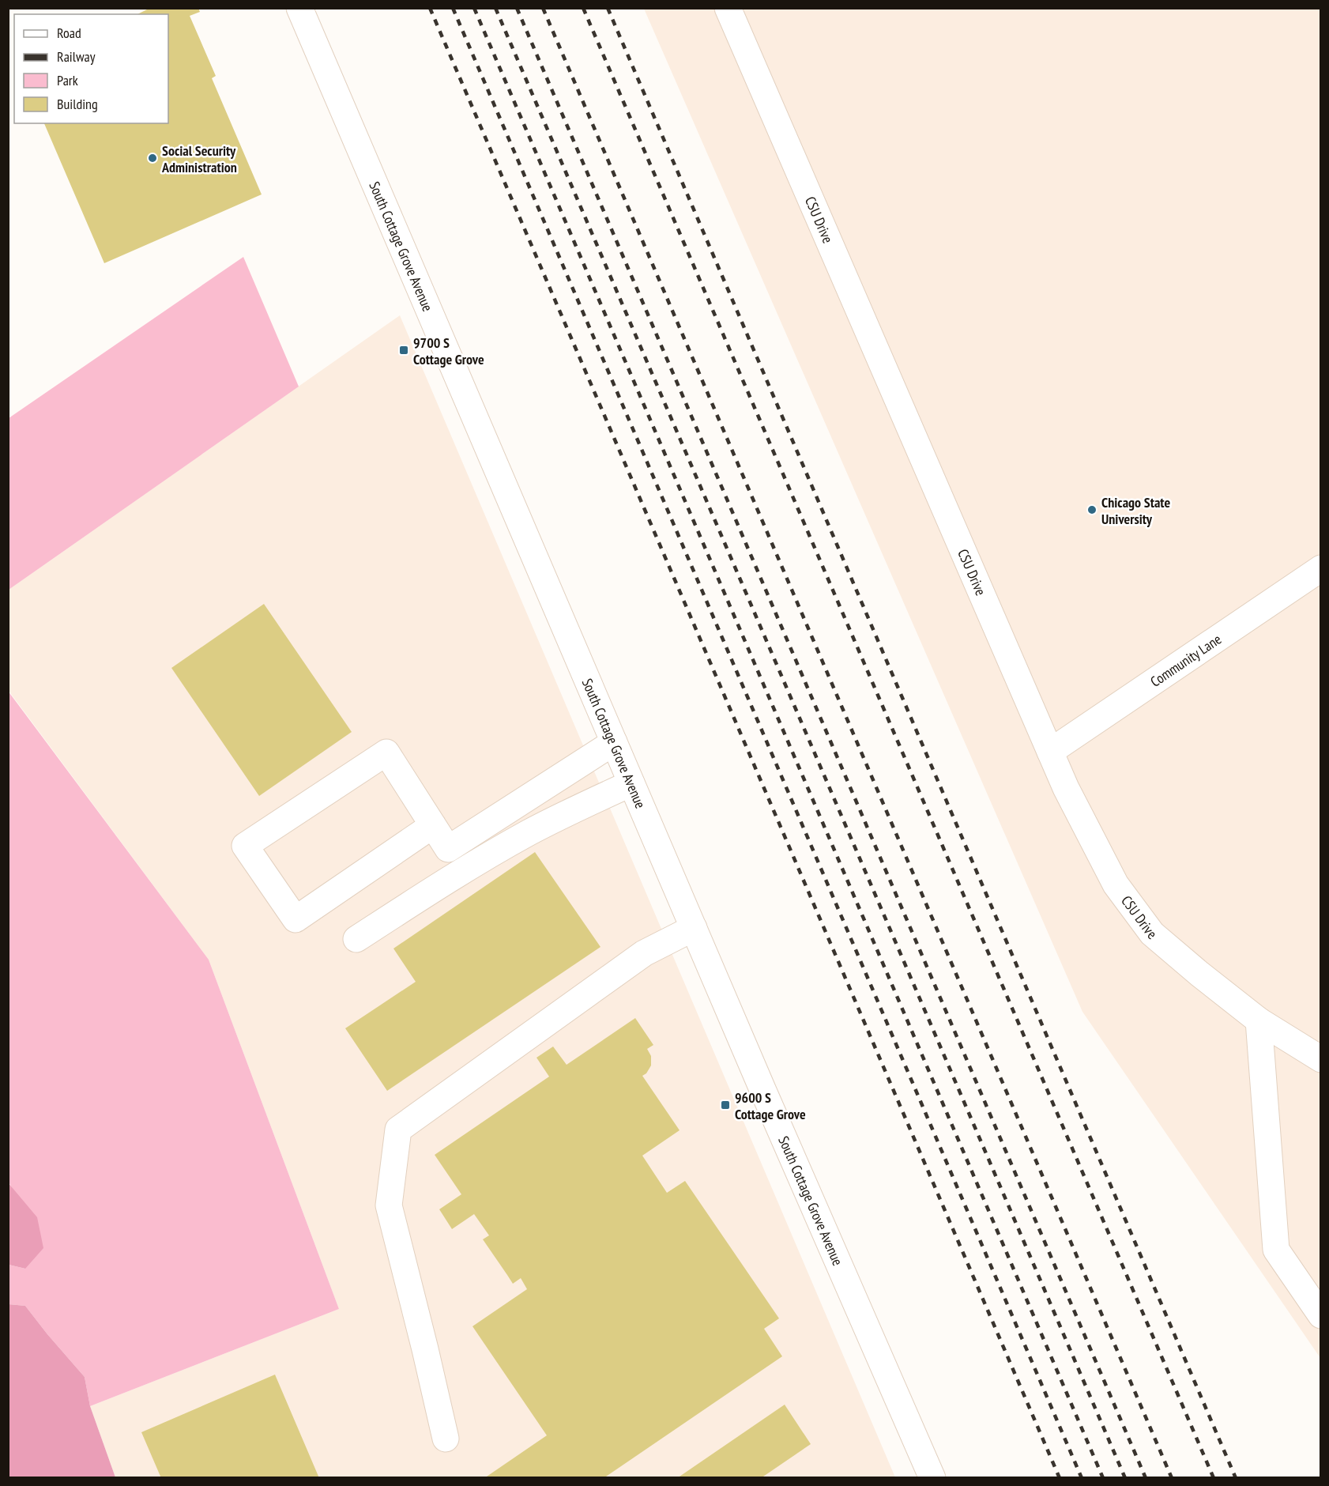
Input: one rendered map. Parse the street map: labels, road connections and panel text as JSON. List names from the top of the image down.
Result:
{
  "streets": {
    "street": ["CSU Drive", "South Cottage Grove Avenue", "Community Lane"]
  },
  "crossings": [
    ["CSU Drive", "Community Lane"]
  ],
  "places": {
    "other": ["Social Security Administration", "Chicago State University"],
    "transit": ["9700 S Cottage Grove", "9600 S Cottage Grove"]
  },
  "legend": [
    "Road",
    "Railway",
    "Park",
    "Building"
  ]
}
